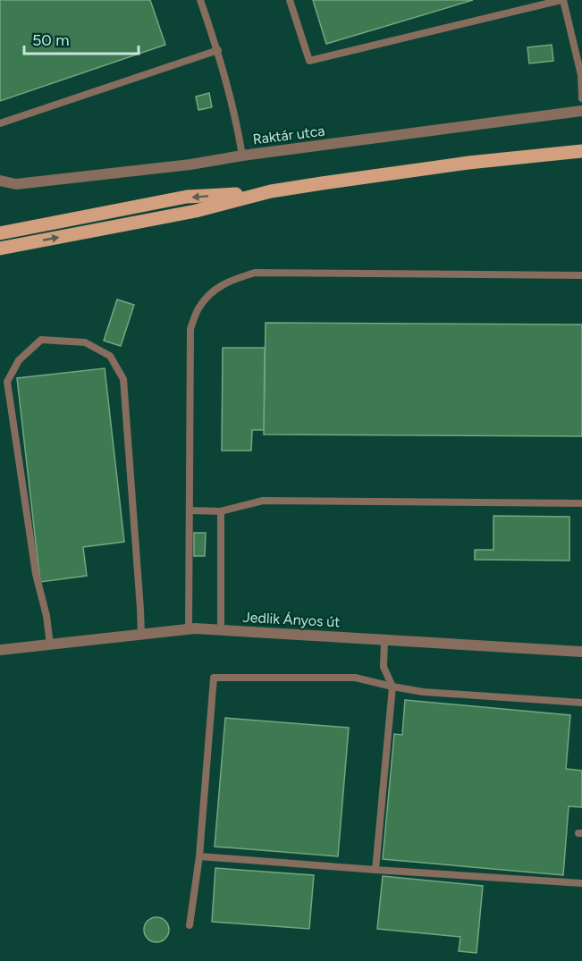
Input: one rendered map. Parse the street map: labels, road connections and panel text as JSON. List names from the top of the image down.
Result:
{
  "streets": {
    "street": ["Raktár utca", "Jedlik Ányos út"]
  },
  "scale_bar": "50 m"
}
